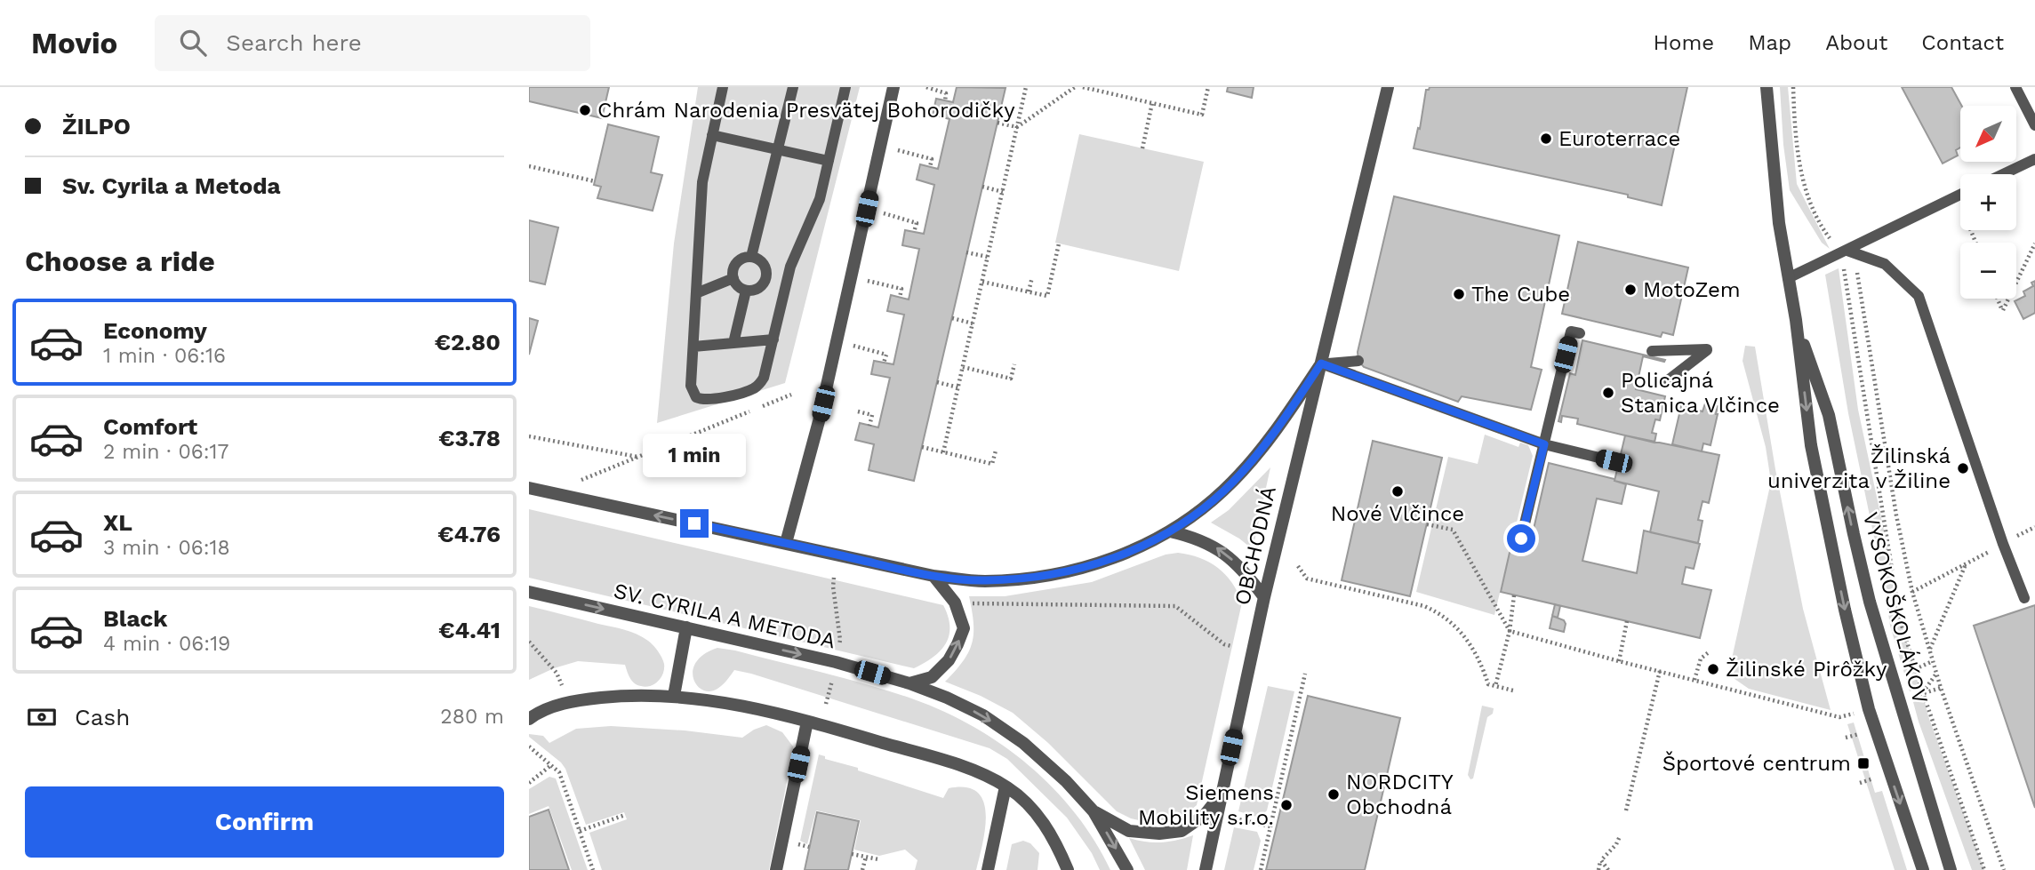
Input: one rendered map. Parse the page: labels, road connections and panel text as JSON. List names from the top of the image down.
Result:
{
  "streets": {
    "street": ["OBCHODNÁ", "VYSOKOŠKOLÁKOV", "SV. CYRILA A METODA"]
  },
  "crossings": [
    ["OBCHODNÁ", "SV. CYRILA A METODA"]
  ],
  "places": {
    "other": [
      "Chrám Narodenia Presvätej Bohorodičky",
      "Euroterrace",
      "MotoZem",
      "The Cube",
      "Policajná Stanica Vlčince",
      "Žilinská univerzita v Žiline",
      "Nové Vlčince",
      "Žilinské Pirôžky",
      "NORDCITY Obchodná",
      "Siemens Mobility s.r.o."
    ],
    "transit": ["Športové centrum"]
  },
  "north": "bottom left",
  "page": {
    "header": "Movio",
    "search": "Search here",
    "nav": [
      "Home",
      "Map",
      "About",
      "Contact"
    ],
    "banner": ["ŽILPO", "Sv. Cyrila a Metoda"],
    "map_buttons": ["+", "−"],
    "heading": "Choose a ride",
    "list": [
      {
        "name": "Economy",
        "note": "1 min · 06:16",
        "value": "€2.80"
      },
      {
        "name": "Comfort",
        "note": "2 min · 06:17",
        "value": "€3.78"
      },
      {
        "name": "XL",
        "note": "3 min · 06:18",
        "value": "€4.76"
      },
      {
        "name": "Black",
        "note": "4 min · 06:19",
        "value": "€4.41"
      }
    ],
    "bubble": "1 min",
    "pay": ["Cash", "280 m"],
    "buttons": "Confirm"
  }
}
